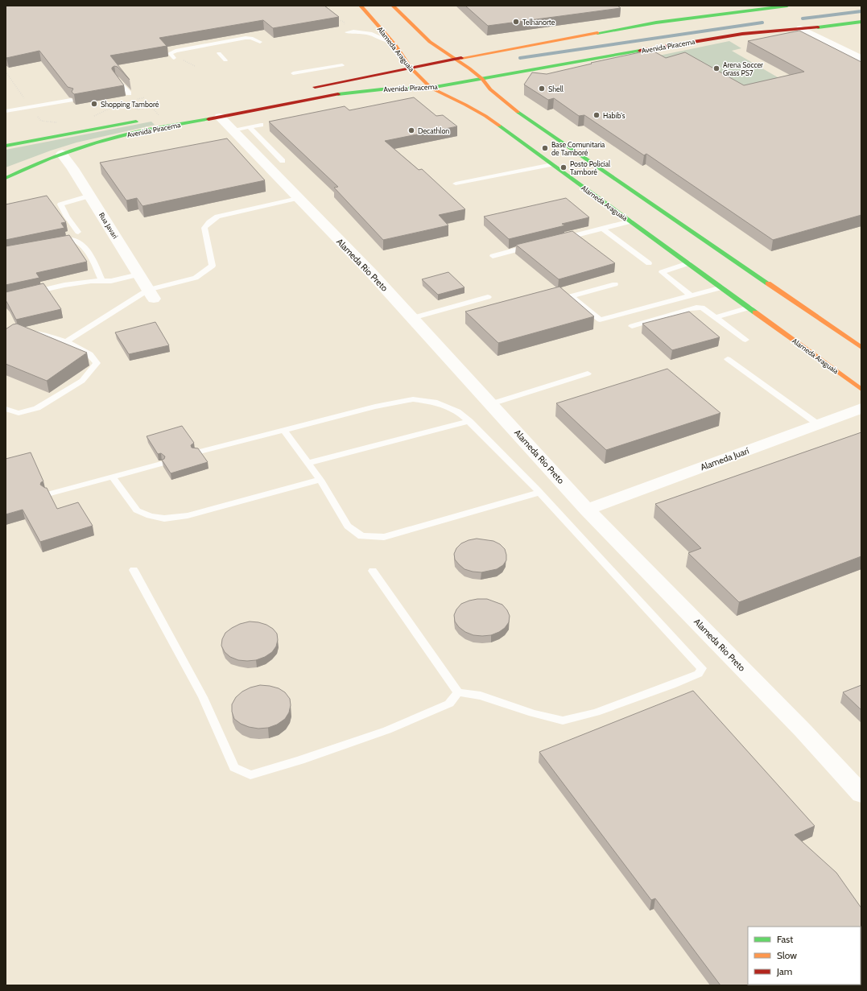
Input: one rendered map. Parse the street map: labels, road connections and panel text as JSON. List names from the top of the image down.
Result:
{
  "streets": {
    "main road": ["Avenida Piracema", "Alameda Araguaia"],
    "street": ["Rua Javari", "Alameda Rio Preto", "Alameda Juarí"]
  },
  "crossings": [
    ["Avenida Piracema", "Alameda Araguaia"],
    ["Avenida Piracema", "Rua Javari"],
    ["Avenida Piracema", "Alameda Rio Preto"],
    ["Alameda Rio Preto", "Alameda Juarí"]
  ],
  "places": [
    "Telhanorte",
    "Arena Soccer Grass PS7",
    "Shell",
    "Shopping Tamboré",
    "Habib's",
    "Decathlon",
    "Base Comunitaria de Tamboré",
    "Posto Policial Tamboré"
  ],
  "legend": ["Fast", "Slow", "Jam"]
}
